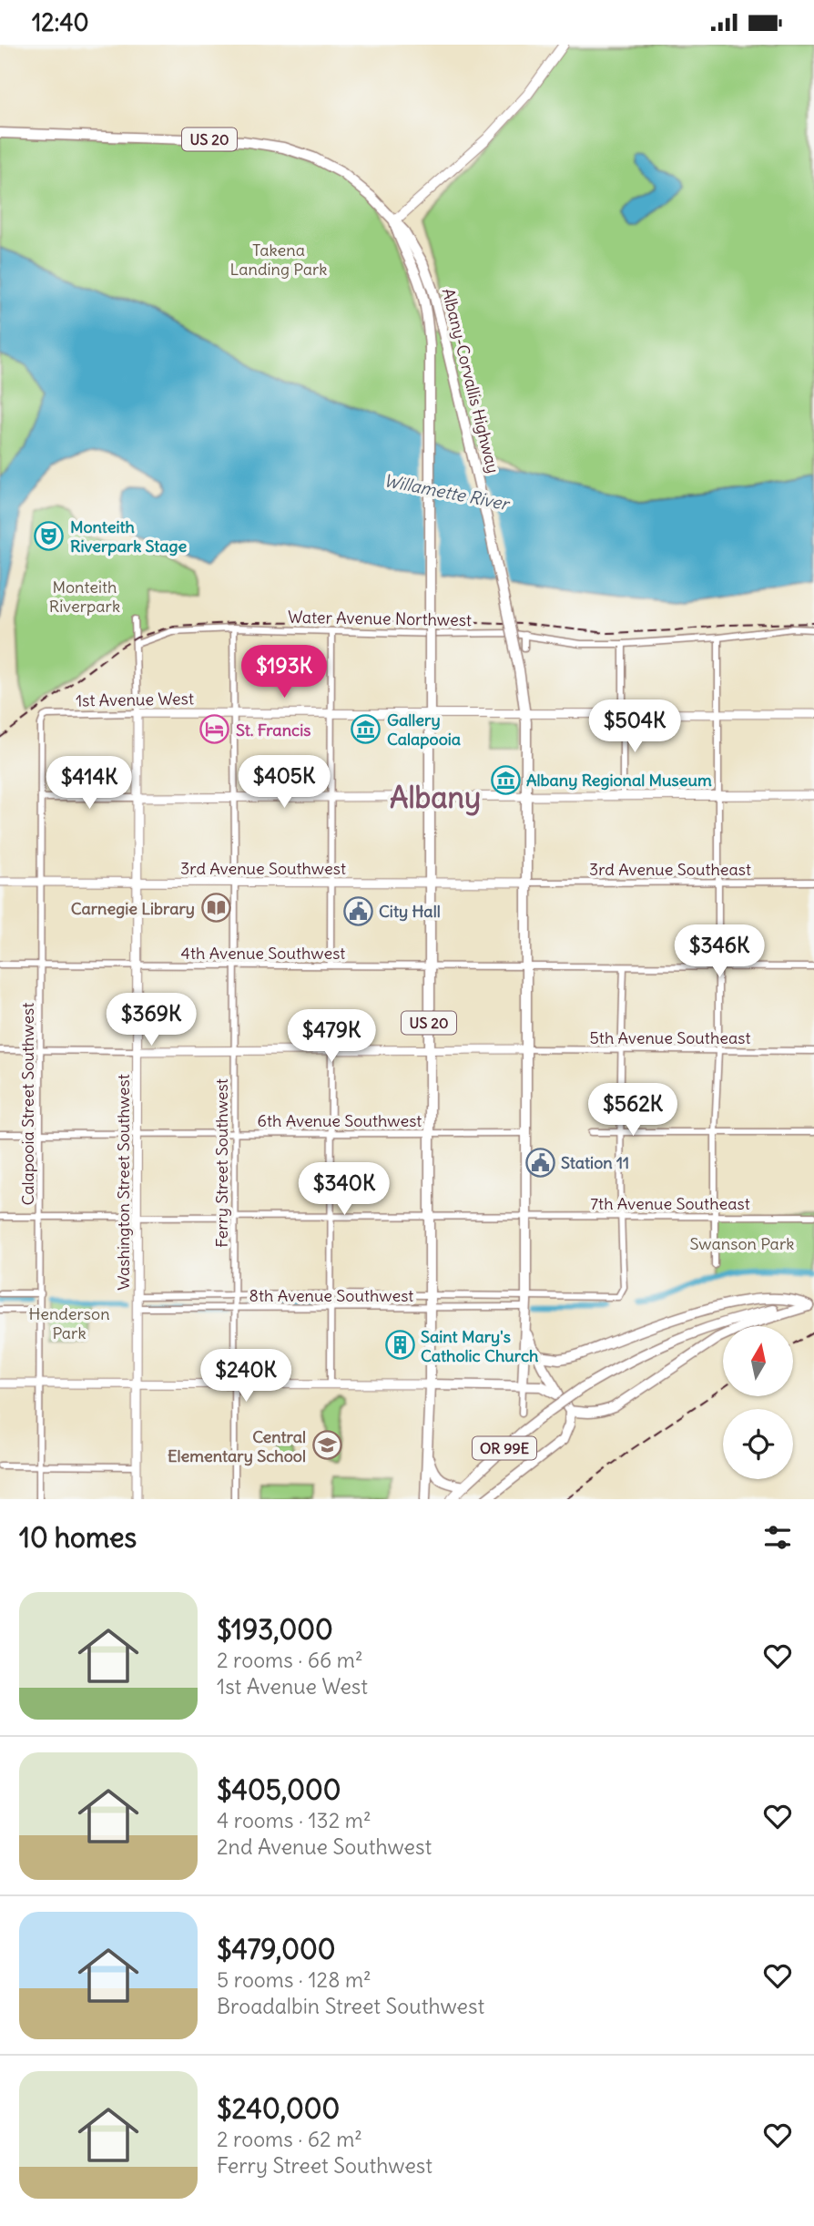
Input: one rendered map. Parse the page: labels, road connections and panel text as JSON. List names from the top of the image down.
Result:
{
  "streets": {
    "highway": ["US 20", "Albany-Corvallis Highway", "OR 99E"],
    "street": [
      "Water Avenue Northwest",
      "1st Avenue West",
      "3rd Avenue Southwest",
      "3rd Avenue Southeast",
      "4th Avenue Southwest",
      "5th Avenue Southeast",
      "Calapooia Street Southwest",
      "6th Avenue Southwest",
      "Ferry Street Southwest",
      "Washington Street Southwest",
      "7th Avenue Southeast",
      "8th Avenue Southwest"
    ]
  },
  "crossings": [
    ["US 20", "Albany-Corvallis Highway"],
    ["US 20", "1st Avenue West"],
    ["US 20", "3rd Avenue Southwest"],
    ["US 20", "3rd Avenue Southeast"],
    ["US 20", "4th Avenue Southwest"],
    ["US 20", "5th Avenue Southeast"],
    ["US 20", "6th Avenue Southwest"],
    ["US 20", "7th Avenue Southeast"],
    ["US 20", "8th Avenue Southwest"],
    ["Albany-Corvallis Highway", "1st Avenue West"],
    ["Water Avenue Northwest", "Ferry Street Southwest"],
    ["1st Avenue West", "Calapooia Street Southwest"],
    ["1st Avenue West", "Ferry Street Southwest"],
    ["1st Avenue West", "Washington Street Southwest"],
    ["3rd Avenue Southwest", "3rd Avenue Southeast"],
    ["3rd Avenue Southwest", "Calapooia Street Southwest"],
    ["3rd Avenue Southwest", "Ferry Street Southwest"],
    ["3rd Avenue Southwest", "Washington Street Southwest"],
    ["4th Avenue Southwest", "Calapooia Street Southwest"],
    ["4th Avenue Southwest", "Ferry Street Southwest"],
    ["4th Avenue Southwest", "Washington Street Southwest"],
    ["Calapooia Street Southwest", "6th Avenue Southwest"],
    ["Calapooia Street Southwest", "7th Avenue Southeast"],
    ["6th Avenue Southwest", "Ferry Street Southwest"],
    ["6th Avenue Southwest", "Washington Street Southwest"],
    ["Ferry Street Southwest", "7th Avenue Southeast"],
    ["Ferry Street Southwest", "8th Avenue Southwest"],
    ["Washington Street Southwest", "7th Avenue Southeast"],
    ["Washington Street Southwest", "8th Avenue Southwest"],
    ["7th Avenue Southeast", "8th Avenue Southwest"]
  ],
  "districts": ["Albany"],
  "water": ["Willamette River"],
  "parks": [
    "Takena Landing Park",
    "Monteith Riverpark",
    "Swanson Park",
    "Henderson Park"
  ],
  "places": {
    "theatre": ["Monteith Riverpark Stage"],
    "museum": ["Gallery Calapooia", "Albany Regional Museum"],
    "hotel": ["St. Francis"],
    "library": ["Carnegie Library"],
    "public building": ["City Hall", "Station 11"],
    "building": ["Saint Mary's Catholic Church"],
    "school or university": ["Central Elementary School"]
  },
  "north": "top",
  "page": {
    "status": "12:40",
    "price": [
      "$193K",
      "$504K",
      "$405K",
      "$414K",
      "$346K",
      "$369K",
      "$479K",
      "$562K",
      "$340K",
      "$240K"
    ],
    "heading": "10 homes",
    "list": [
      {
        "name": "$193,000",
        "note": "2 rooms · 66 m² · 1st Avenue West"
      },
      {
        "name": "$405,000",
        "note": "4 rooms · 132 m² · 2nd Avenue Southwest"
      },
      {
        "name": "$479,000",
        "note": "5 rooms · 128 m² · Broadalbin Street Southwest"
      },
      {
        "name": "$240,000",
        "note": "2 rooms · 62 m² · Ferry Street Southwest"
      }
    ]
  }
}
